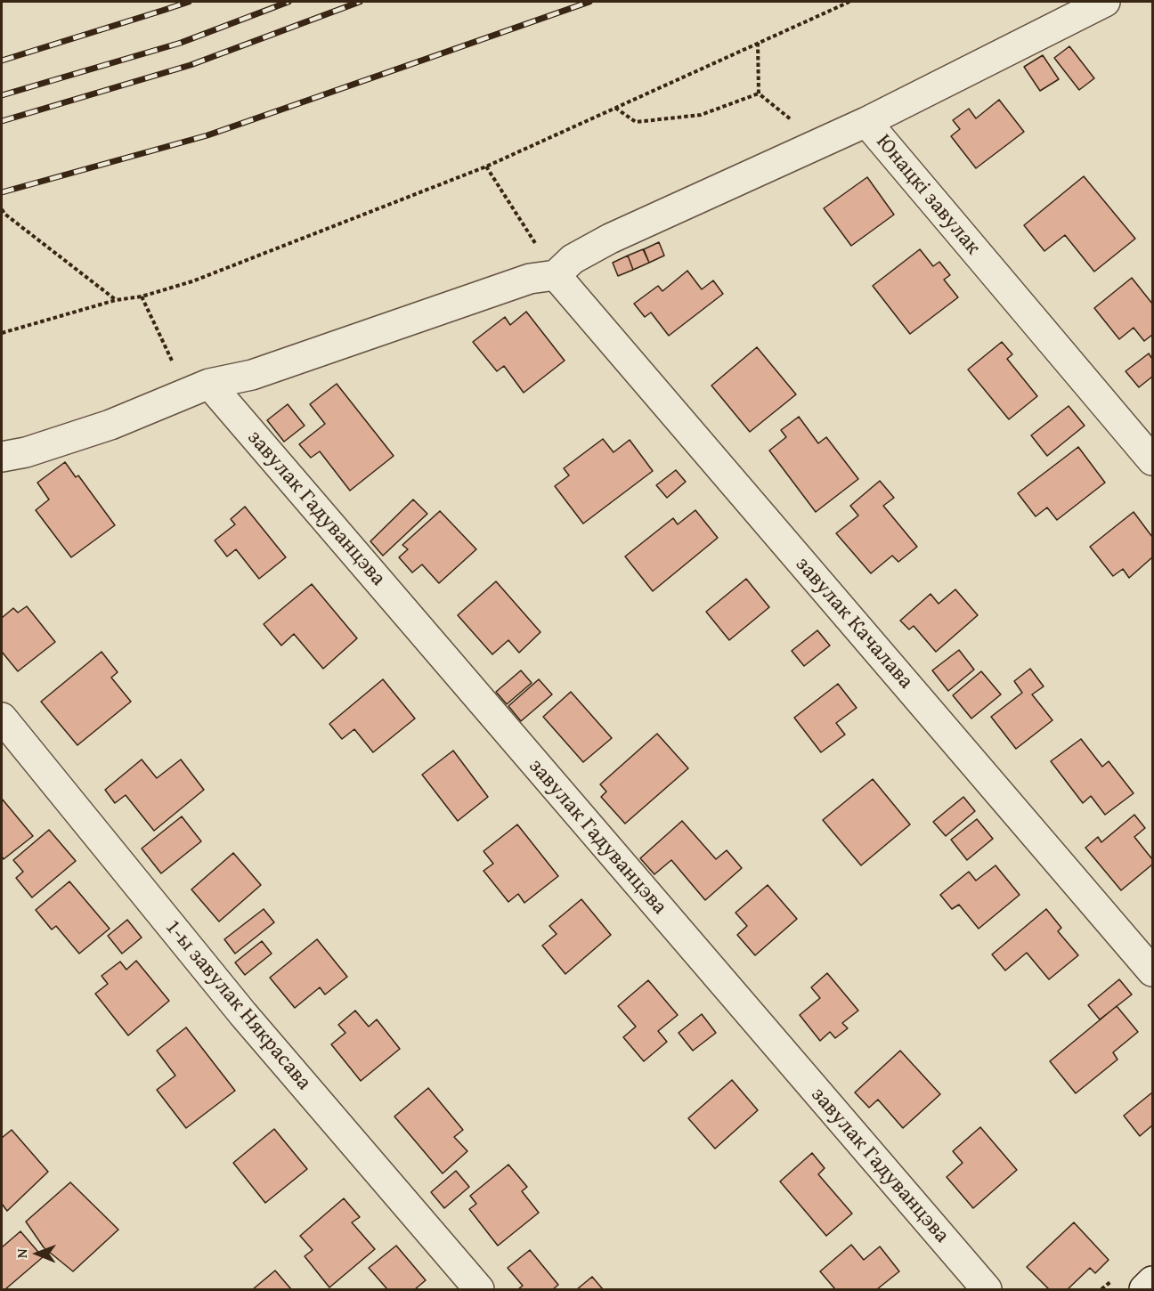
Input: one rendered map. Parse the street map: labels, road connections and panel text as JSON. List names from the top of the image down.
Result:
{
  "streets": {
    "street": [
      "Юнацкі завулак",
      "завулак Гадуванцэва",
      "завулак Качалава",
      "1-ы завулак Някрасава"
    ]
  },
  "crossings": [
    ["Юнацкі завулак", "завулак Качалава"]
  ],
  "north": "left"
}
